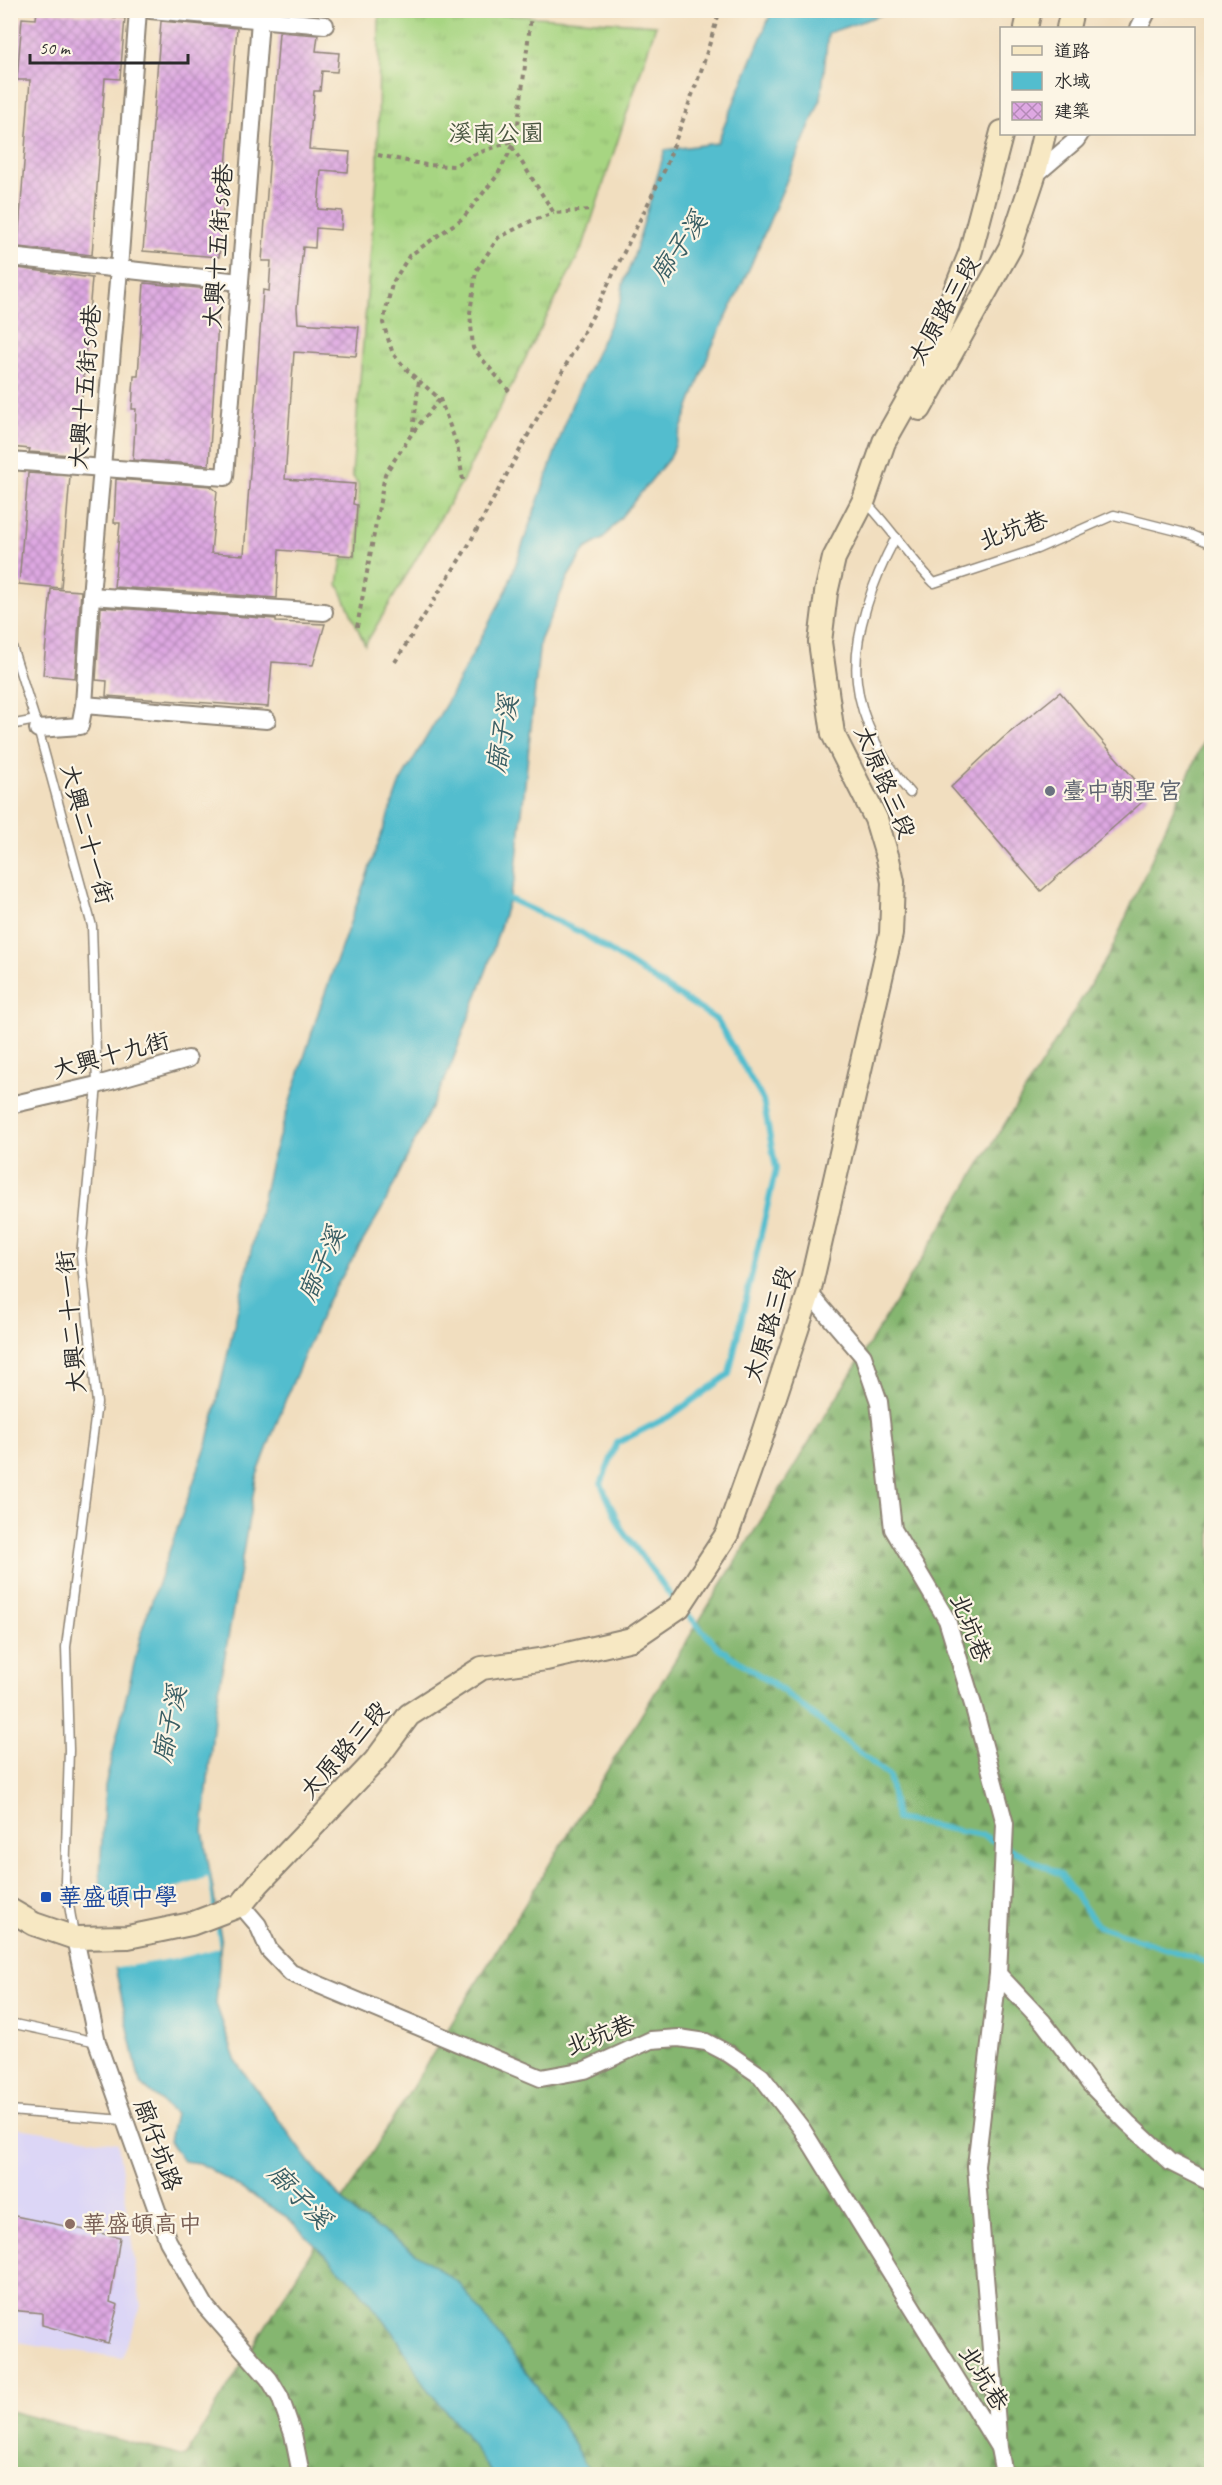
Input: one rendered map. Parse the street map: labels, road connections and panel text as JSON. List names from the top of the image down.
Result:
{
  "streets": {
    "main road": ["太原路三段"],
    "street": [
      "大興十五街58巷",
      "大興十五街50巷",
      "北坑巷",
      "大興十九街",
      "廍仔坑路"
    ],
    "lane": ["大興二十一街"]
  },
  "crossings": [
    ["大興十五街58巷", "大興十五街50巷"],
    ["太原路三段", "北坑巷"],
    ["大興十五街50巷", "大興二十一街"],
    ["大興二十一街", "大興十九街"],
    ["大興二十一街", "廍仔坑路"]
  ],
  "water": ["廍子溪"],
  "parks": ["溪南公園"],
  "places": {
    "other": ["臺中朝聖宮", "華盛頓高中"],
    "transit": ["華盛頓中學"]
  },
  "legend": ["道路", "水域", "建築"],
  "scale_bar": "50 m"
}
